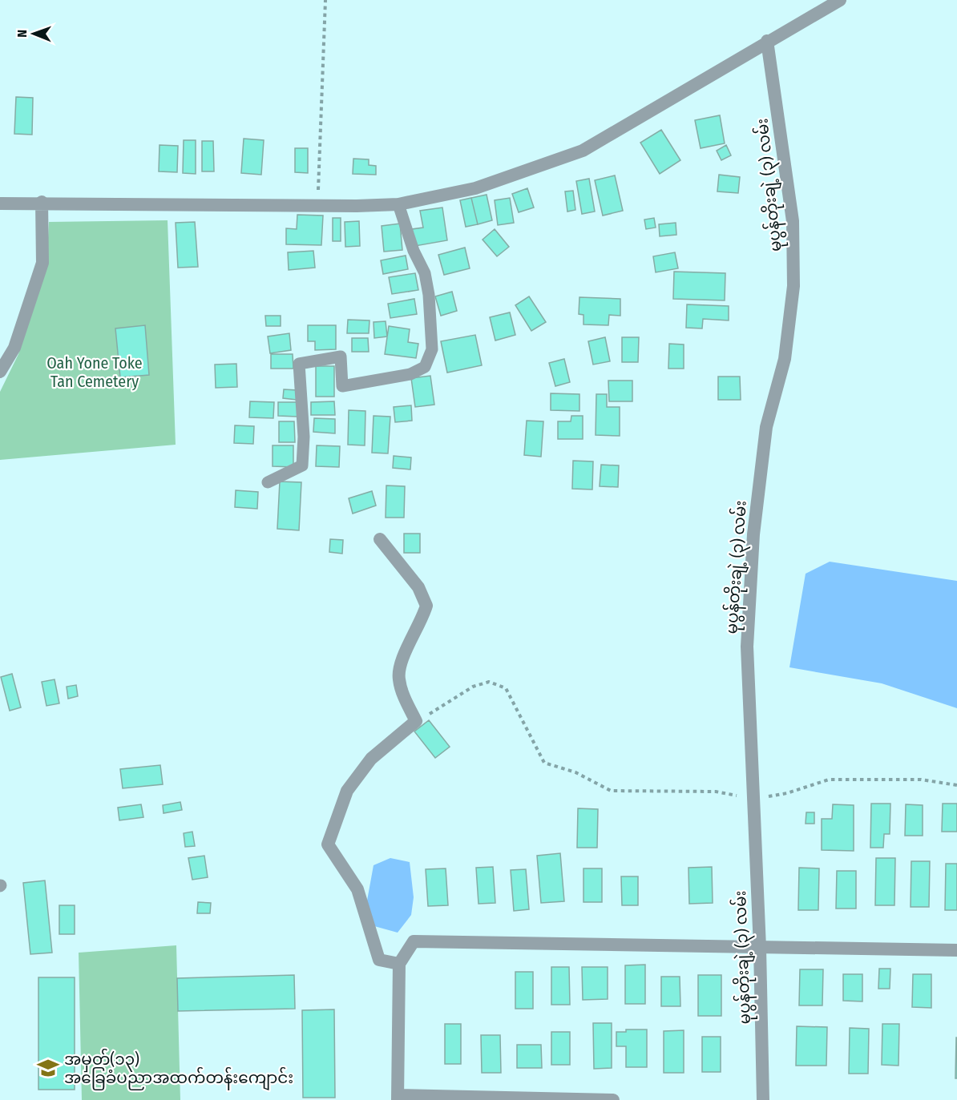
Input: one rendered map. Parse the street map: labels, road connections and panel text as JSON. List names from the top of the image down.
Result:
{
  "streets": {
    "street": ["မုပွန်တိုးချဲ့ (၃) လမ်း"]
  },
  "parks": ["Oah Yone Toke Tan Cemetery"],
  "places": {
    "school or university": ["အမှတ်(၁၃) အခြေခံပညာအထက်တန်းကျောင်း"]
  },
  "north": "left"
}
